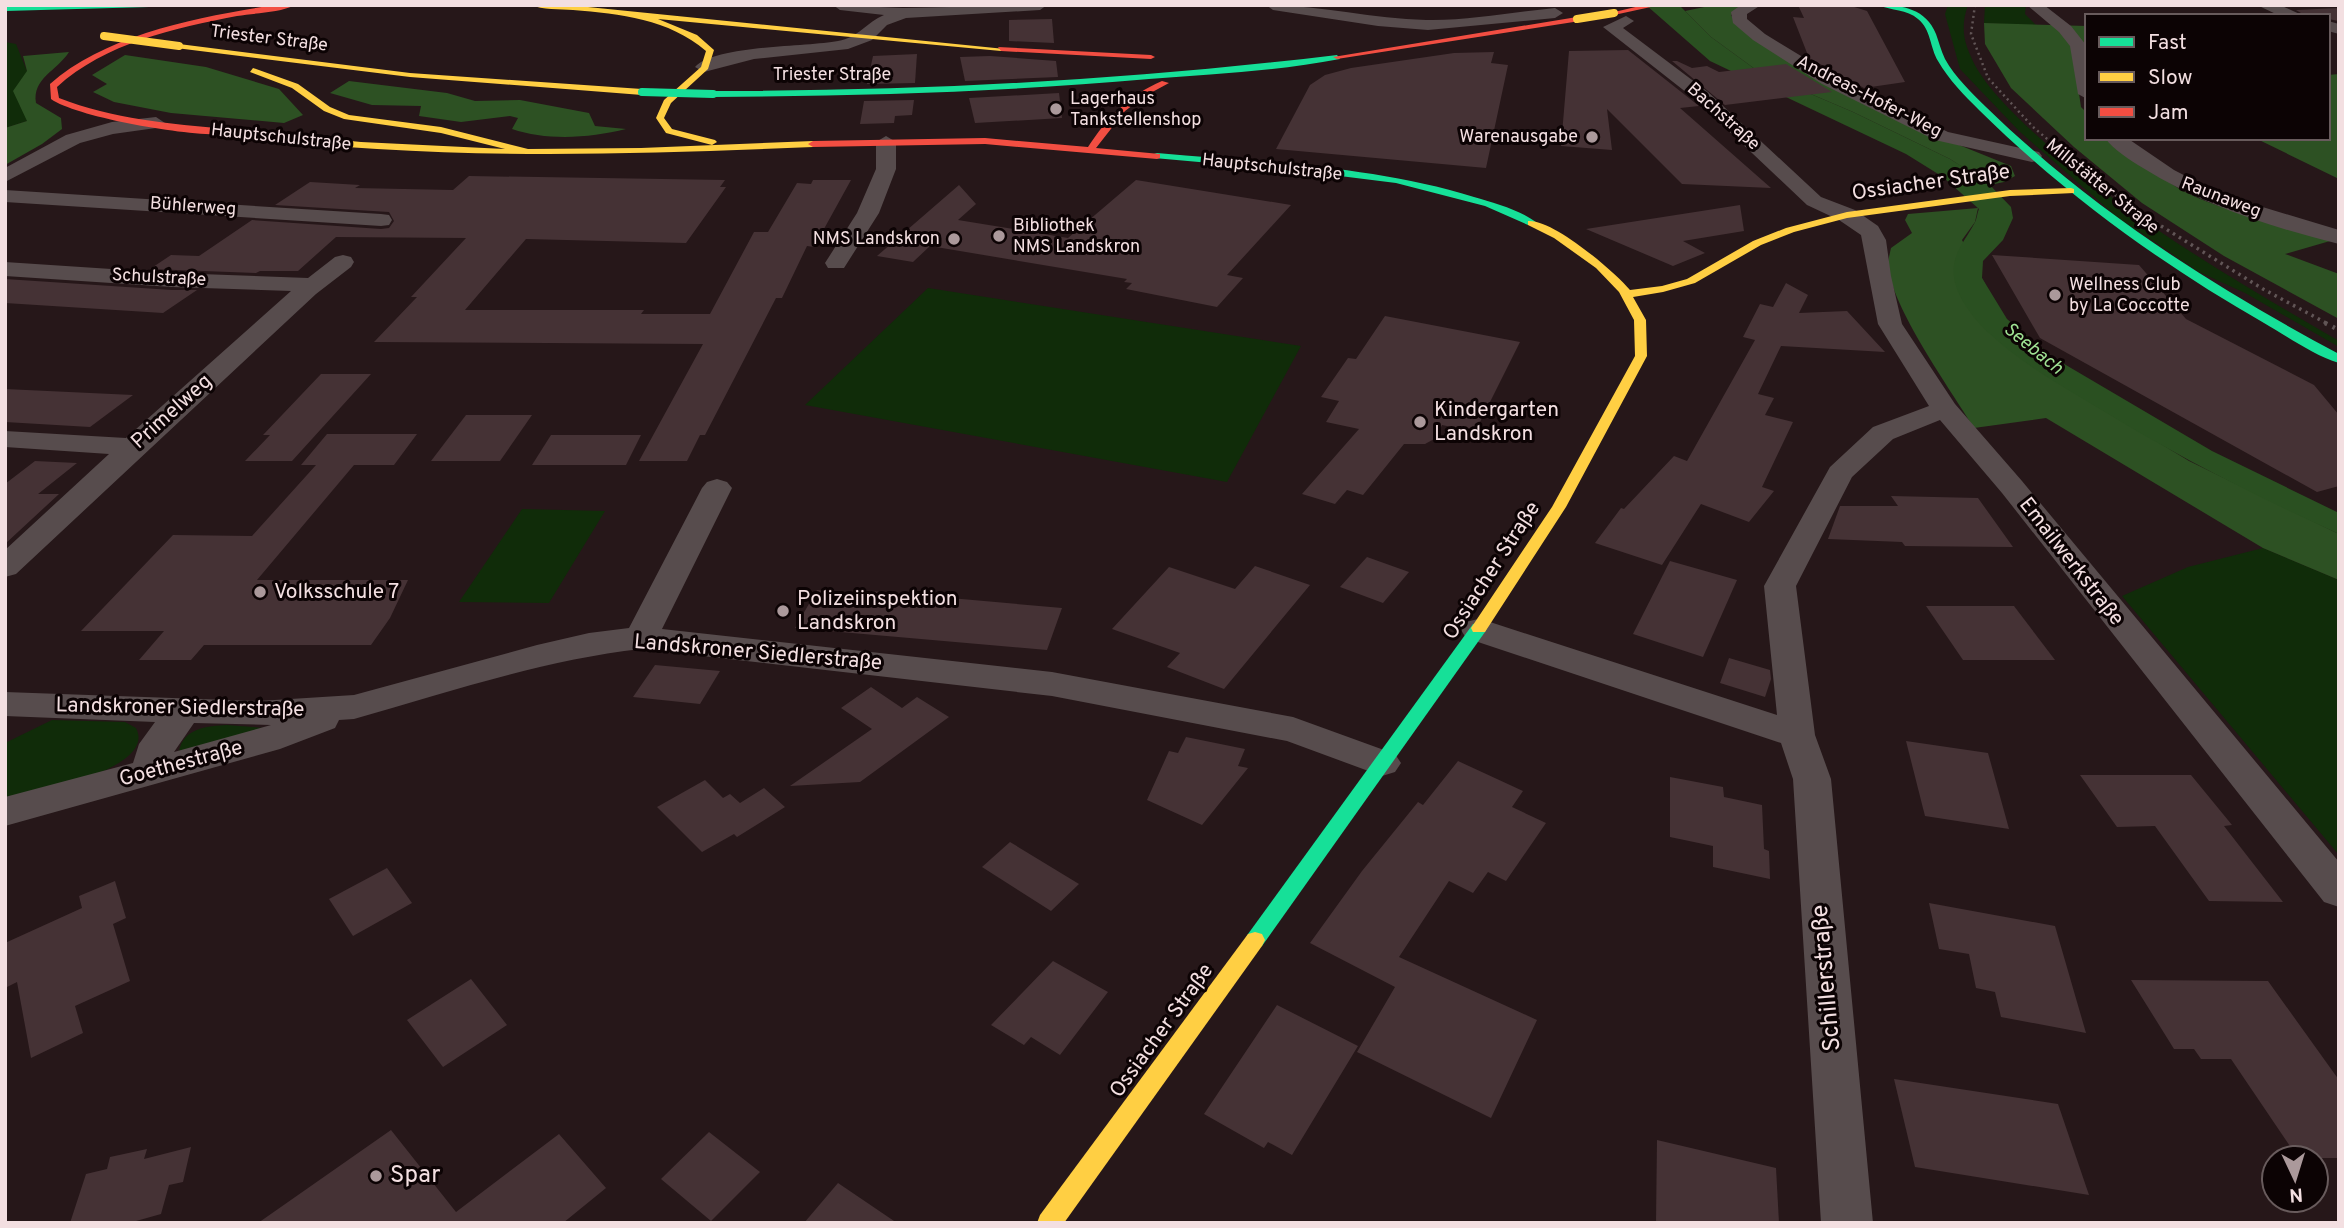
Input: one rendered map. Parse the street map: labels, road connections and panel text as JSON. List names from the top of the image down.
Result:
{
  "streets": {
    "main road": [
      "Triester Straße",
      "Hauptschulstraße",
      "Ossiacher Straße",
      "Millstätter Straße"
    ],
    "street": [
      "Andreas-Hofer-Weg",
      "Bachstraße",
      "Raunaweg",
      "Bühlerweg",
      "Schulstraße",
      "Primelweg",
      "Emailwerkstraße",
      "Landskroner Siedlerstraße",
      "Goethestraße",
      "Schillerstraße"
    ]
  },
  "crossings": [
    ["Andreas-Hofer-Weg", "Millstätter Straße"],
    ["Bachstraße", "Ossiacher Straße"],
    ["Bachstraße", "Emailwerkstraße"],
    ["Hauptschulstraße", "Ossiacher Straße"],
    ["Ossiacher Straße", "Millstätter Straße"],
    ["Ossiacher Straße", "Emailwerkstraße"],
    ["Ossiacher Straße", "Landskroner Siedlerstraße"],
    ["Schulstraße", "Primelweg"],
    ["Emailwerkstraße", "Schillerstraße"],
    ["Landskroner Siedlerstraße", "Goethestraße"]
  ],
  "water": ["Seebach"],
  "places": [
    "Lagerhaus Tankstellenshop",
    "Warenausgabe",
    "Bibliothek NMS Landskron",
    "NMS Landskron",
    "Wellness Club by La Coccotte",
    "Kindergarten Landskron",
    "Volksschule 7",
    "Polizeiinspektion Landskron",
    "Spar"
  ],
  "legend": ["Fast", "Slow", "Jam"],
  "north": "bottom"
}
